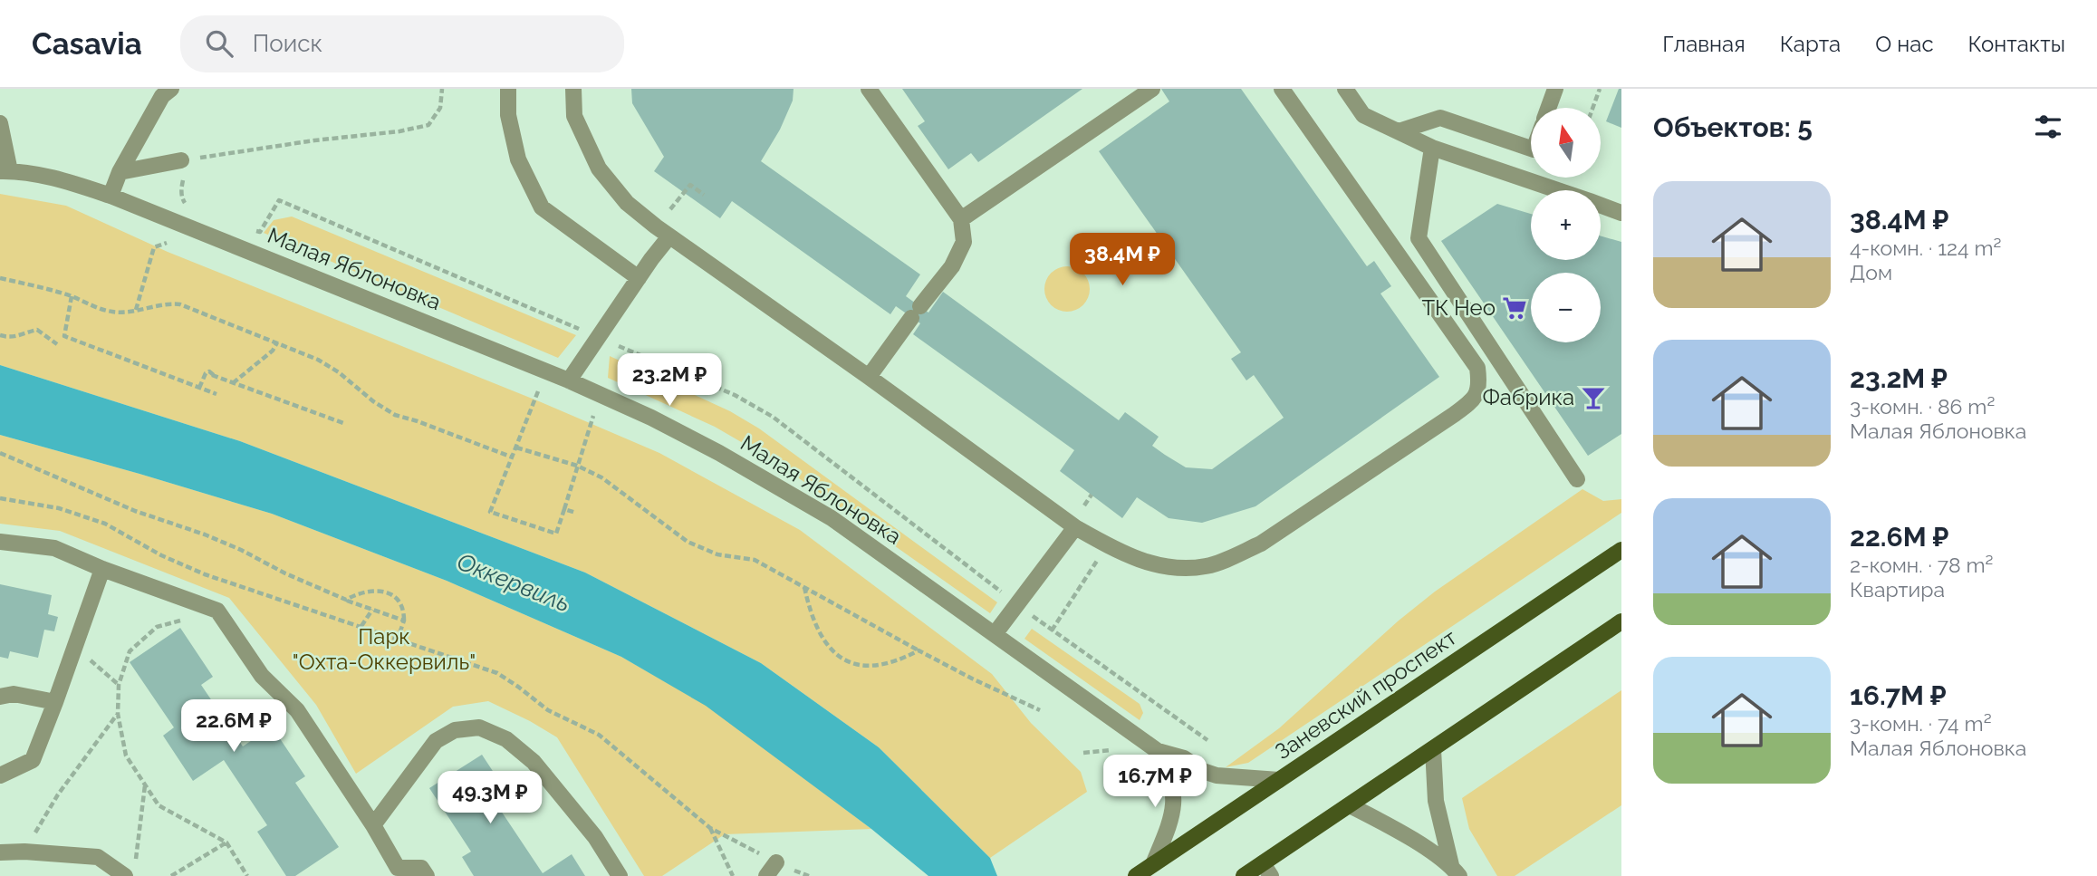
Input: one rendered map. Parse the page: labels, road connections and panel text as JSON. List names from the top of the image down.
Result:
{
  "streets": {
    "main road": ["Заневский проспект"],
    "street": ["Малая Яблоновка"]
  },
  "crossings": [
    ["Малая Яблоновка", "Заневский проспект"]
  ],
  "water": ["Оккервиль"],
  "parks": ["Парк \"Охта-Оккервиль\""],
  "places": {
    "supermarket": ["ТК Нео"],
    "bar": ["Фабрика"]
  },
  "north": "top",
  "page": {
    "header": "Casavia",
    "search": "Поиск",
    "nav": [
      "Главная",
      "Карта",
      "О нас",
      "Контакты"
    ],
    "heading": "Объектов: 5",
    "map_buttons": ["+", "−"],
    "list": [
      {
        "name": "38.4M ₽",
        "note": "4-комн. · 124 m² · Дом"
      },
      {
        "name": "23.2M ₽",
        "note": "3-комн. · 86 m² · Малая Яблоновка"
      },
      {
        "name": "22.6M ₽",
        "note": "2-комн. · 78 m² · Квартира"
      },
      {
        "name": "16.7M ₽",
        "note": "3-комн. · 74 m² · Малая Яблоновка"
      }
    ],
    "price": [
      "38.4M ₽",
      "23.2M ₽",
      "22.6M ₽",
      "16.7M ₽",
      "49.3M ₽"
    ]
  }
}
